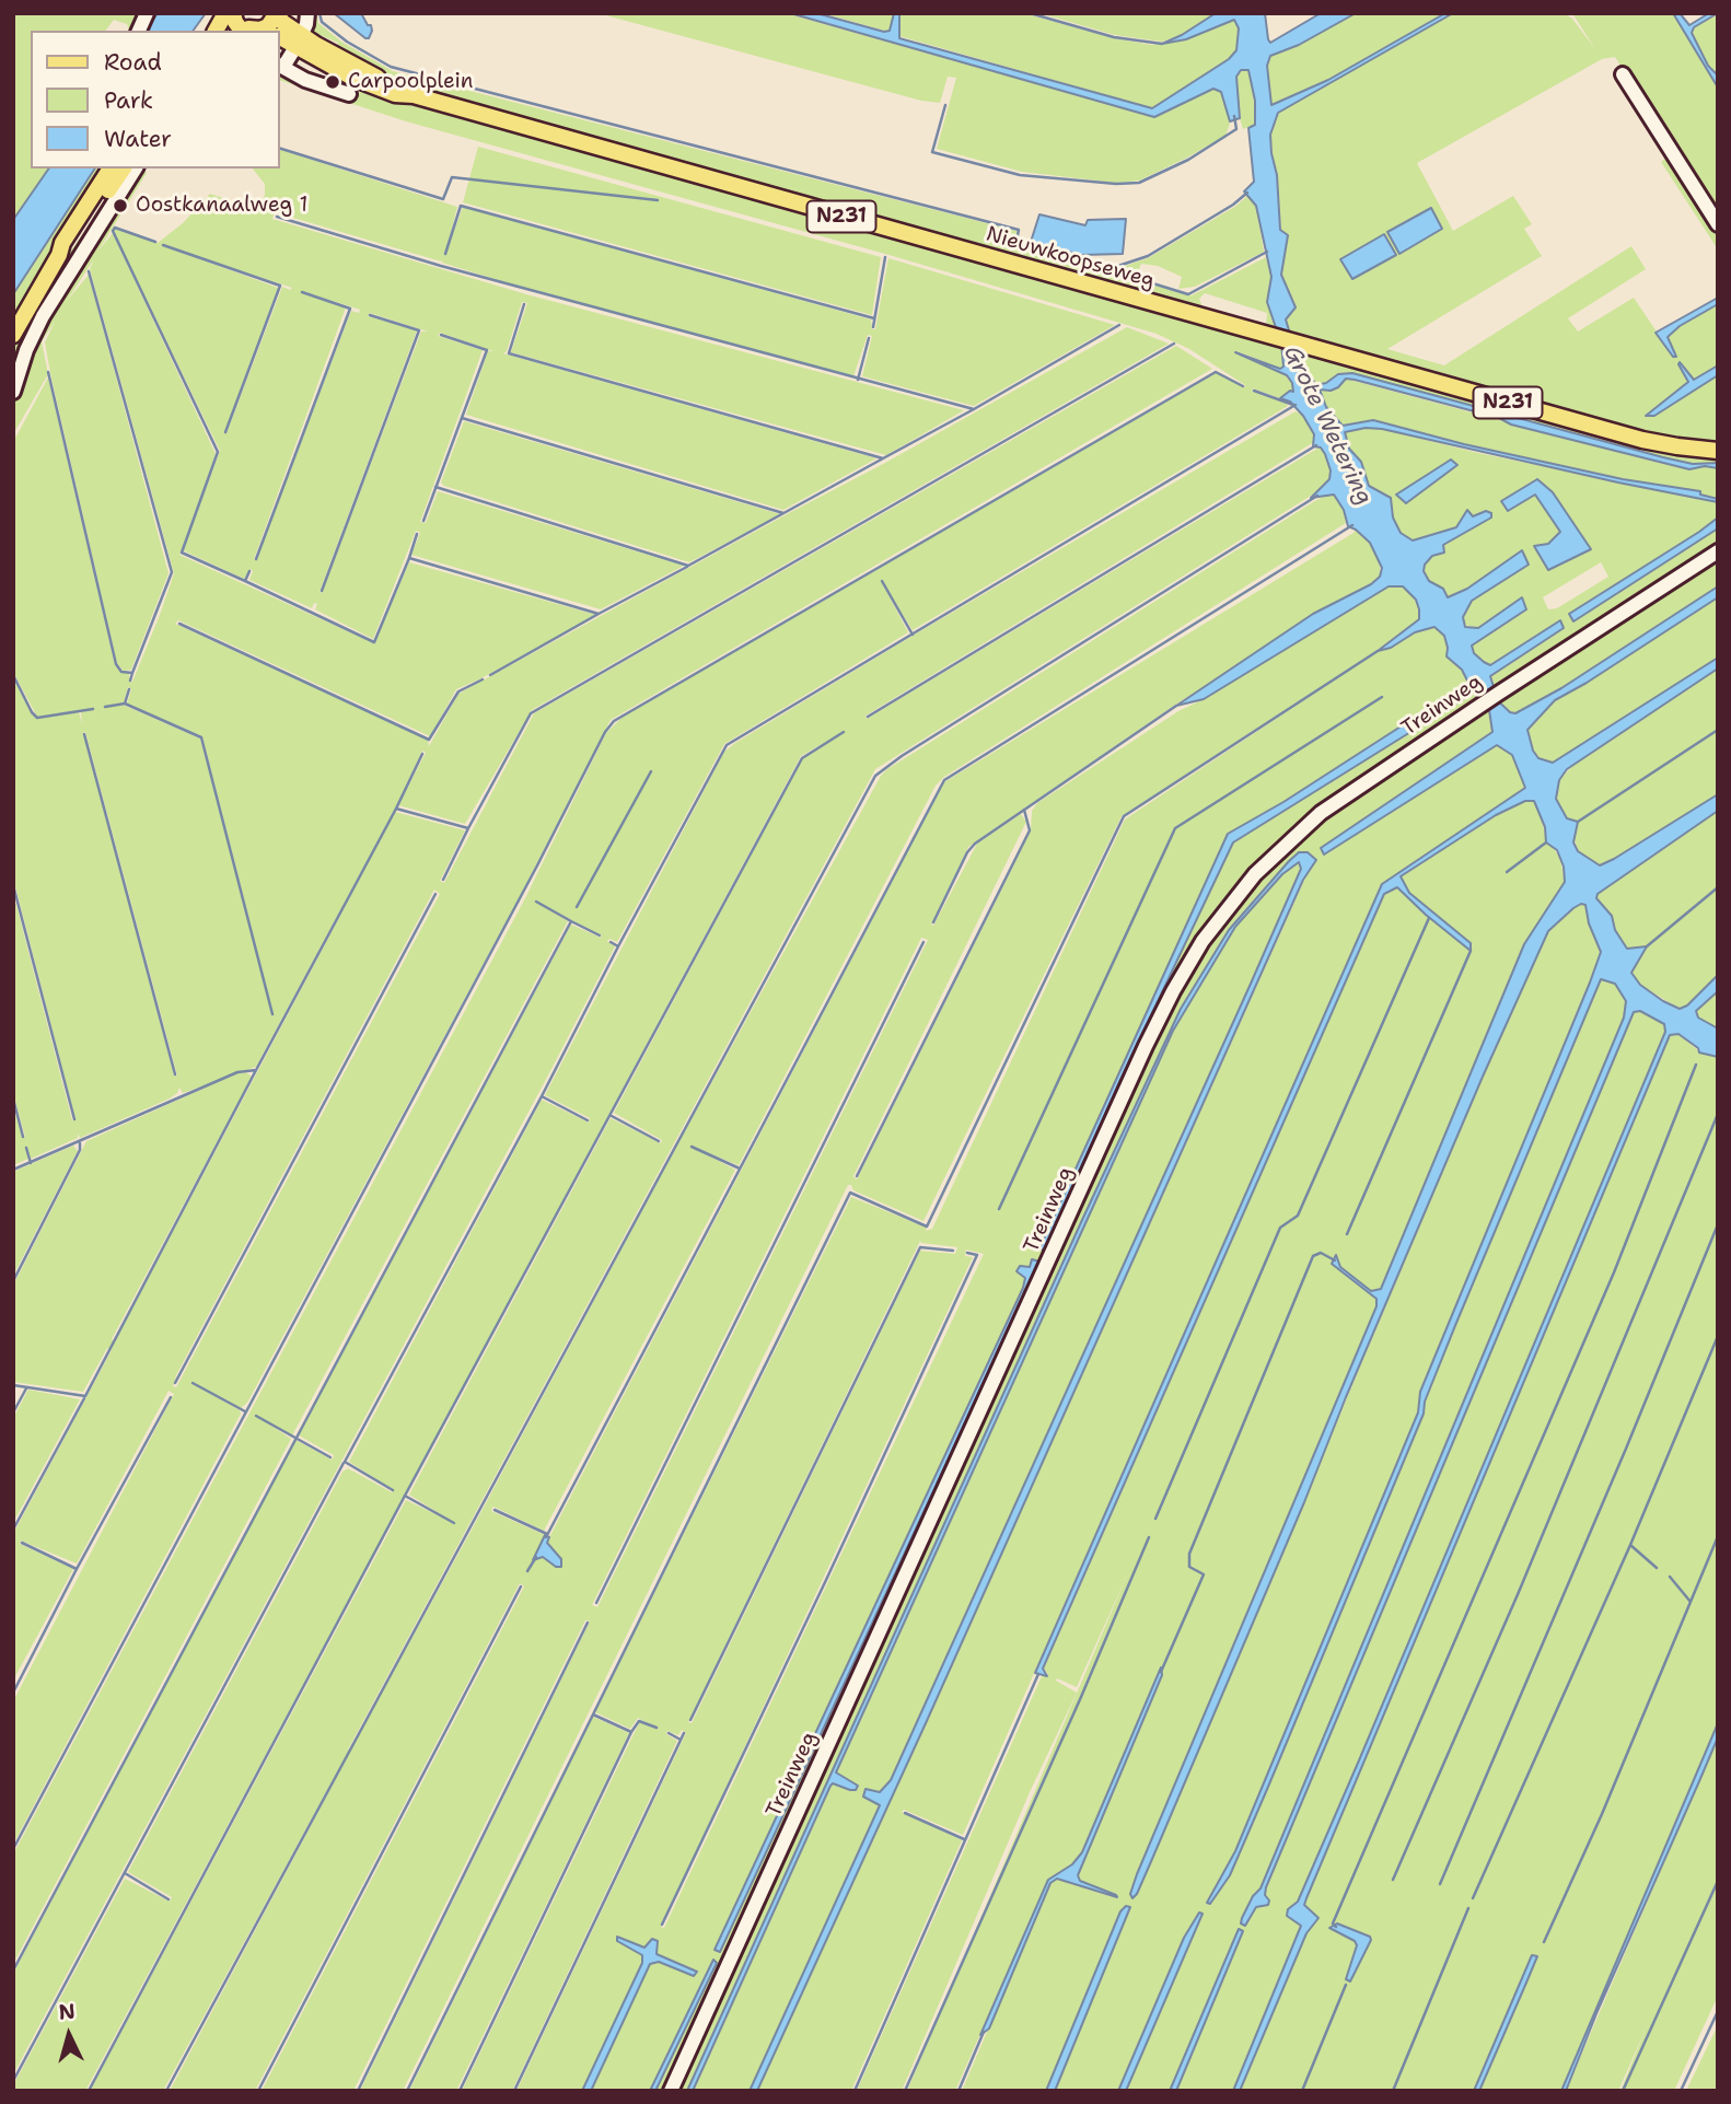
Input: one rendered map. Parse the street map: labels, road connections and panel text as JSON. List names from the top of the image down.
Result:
{
  "streets": {
    "main road": ["N231", "Nieuwkoopseweg"],
    "street": ["Treinweg"]
  },
  "water": ["Grote Wetering"],
  "places": ["Carpoolplein", "Oostkanaalweg 1"],
  "legend": ["Road", "Park", "Water"],
  "north": "top"
}
